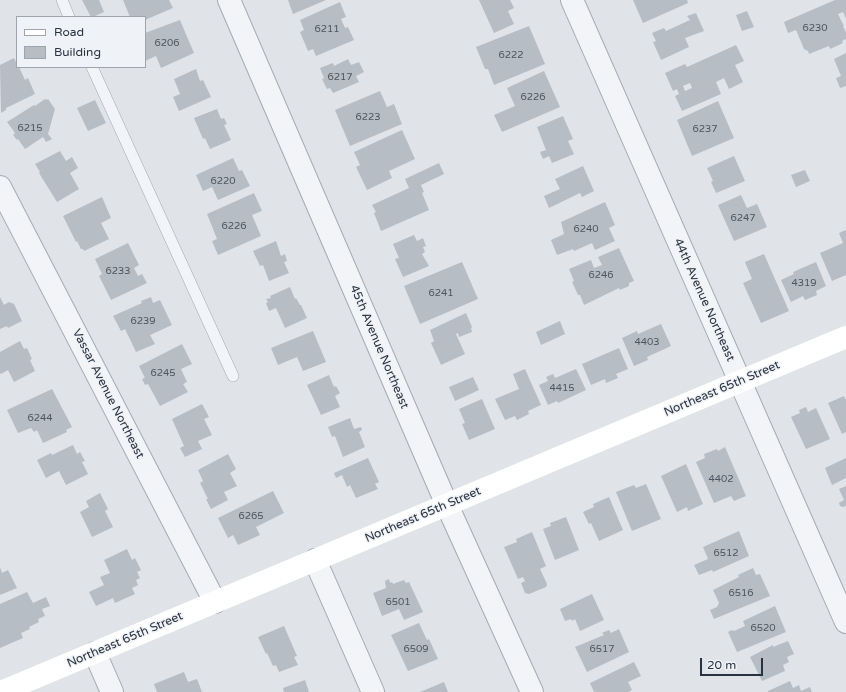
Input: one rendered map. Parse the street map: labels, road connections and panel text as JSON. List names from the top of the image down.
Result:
{
  "streets": {
    "main road": ["Northeast 65th Street"],
    "street": ["44th Avenue Northeast", "45th Avenue Northeast", "Vassar Avenue Northeast"]
  },
  "crossings": [
    ["44th Avenue Northeast", "Northeast 65th Street"],
    ["45th Avenue Northeast", "Northeast 65th Street"],
    ["Northeast 65th Street", "Vassar Avenue Northeast"]
  ],
  "house_numbers": [
    "6230",
    "6211",
    "6206",
    "6222",
    "6217",
    "6226",
    "6223",
    "6215",
    "6237",
    "6220",
    "6247",
    "6226",
    "6240",
    "6233",
    "6246",
    "4319",
    "6241",
    "6239",
    "4403",
    "6245",
    "4415",
    "6244",
    "4402",
    "6265",
    "6512",
    "6516",
    "6501",
    "6520",
    "6509",
    "6517"
  ],
  "legend": ["Road", "Building"],
  "scale_bar": "20 m"
}
